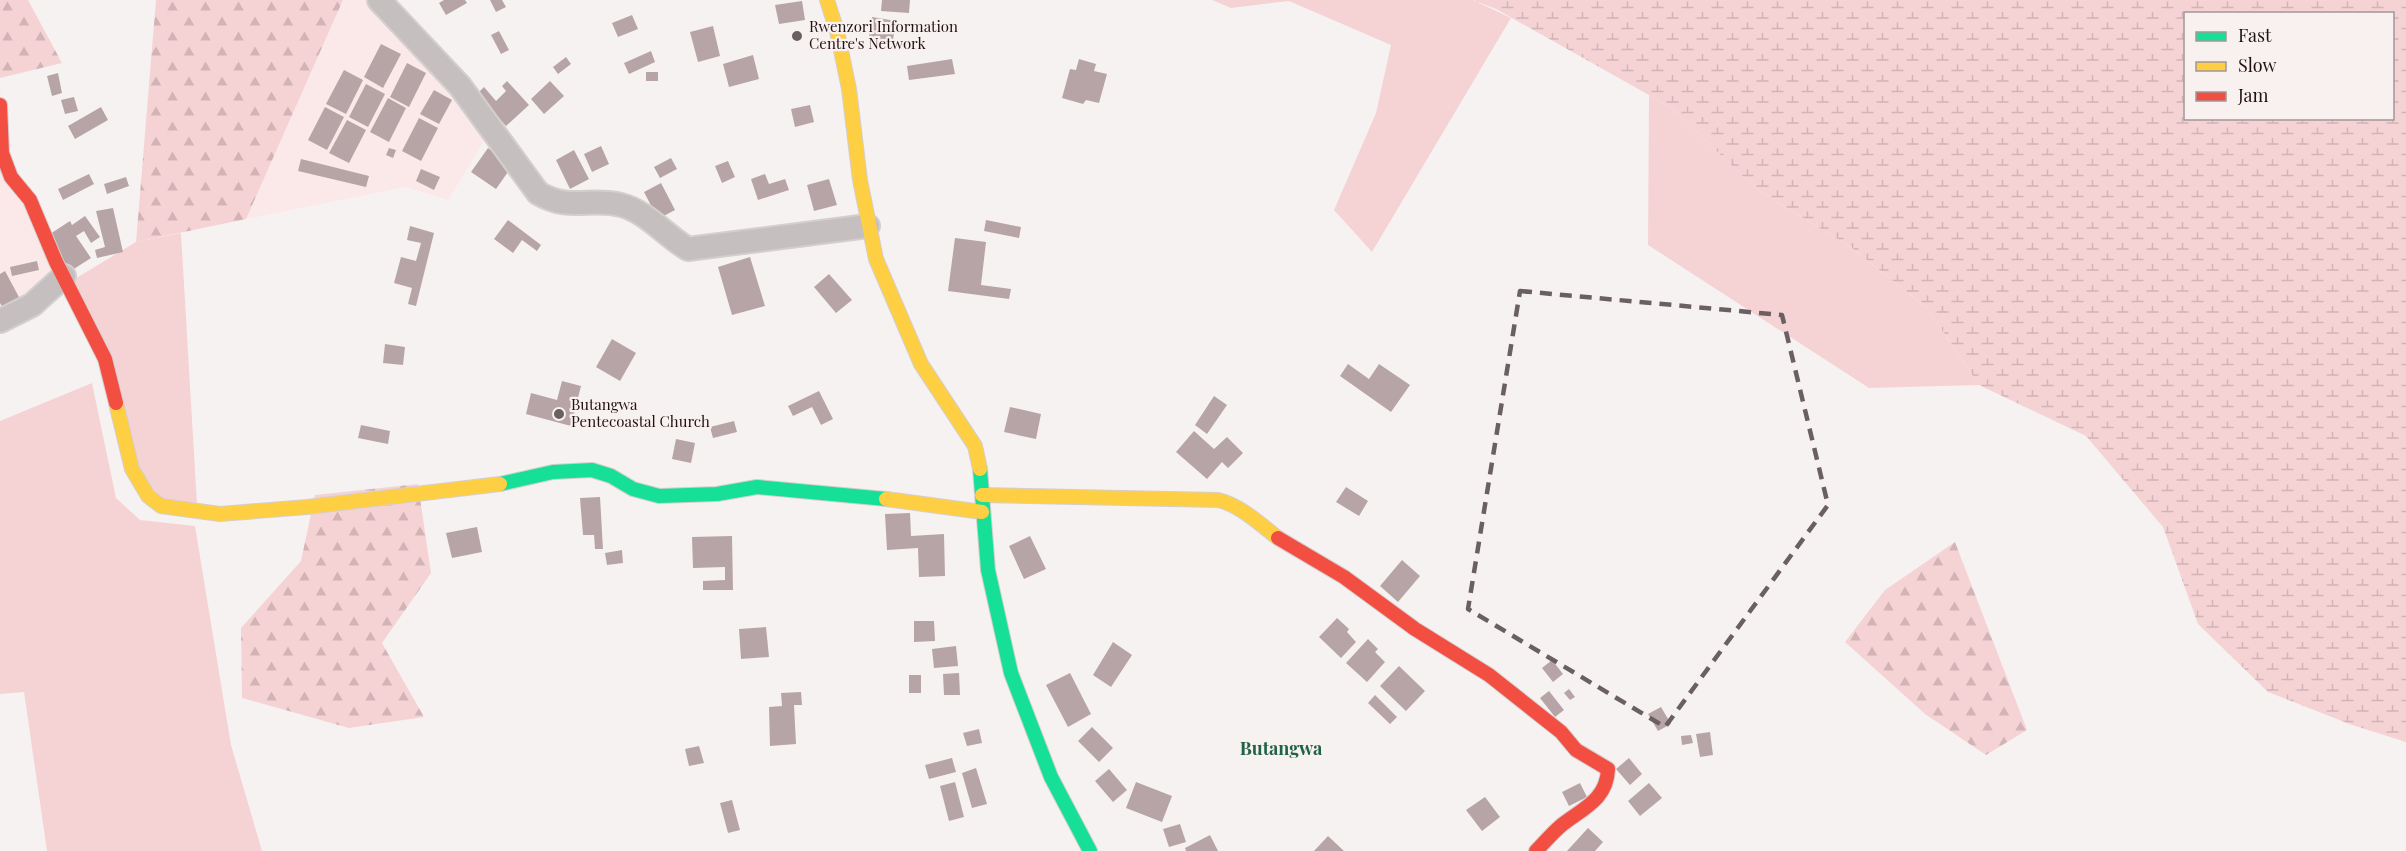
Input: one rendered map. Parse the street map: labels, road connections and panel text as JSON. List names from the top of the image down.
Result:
{
  "districts": ["Butangwa"],
  "places": ["Rwenzori Information Centre's Network", "Butangwa Pentecoastal Church"],
  "legend": ["Fast", "Slow", "Jam"]
}
